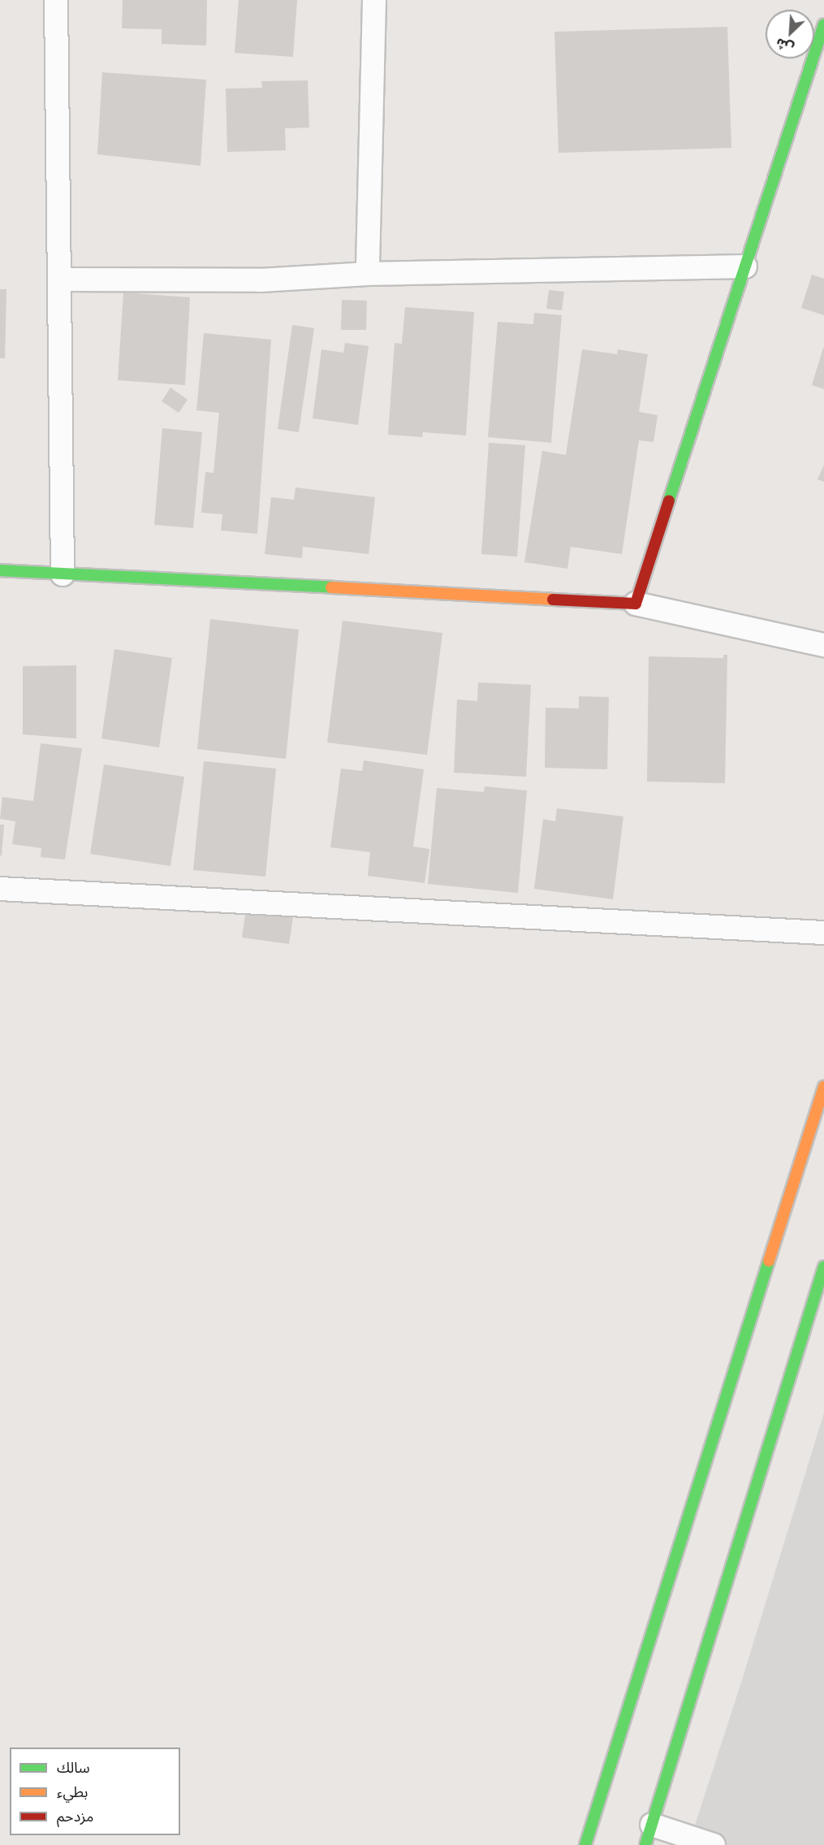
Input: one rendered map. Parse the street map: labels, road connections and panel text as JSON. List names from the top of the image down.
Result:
{
  "legend": ["سالك", "بطيء", "مزدحم"],
  "north": "bottom left"
}
